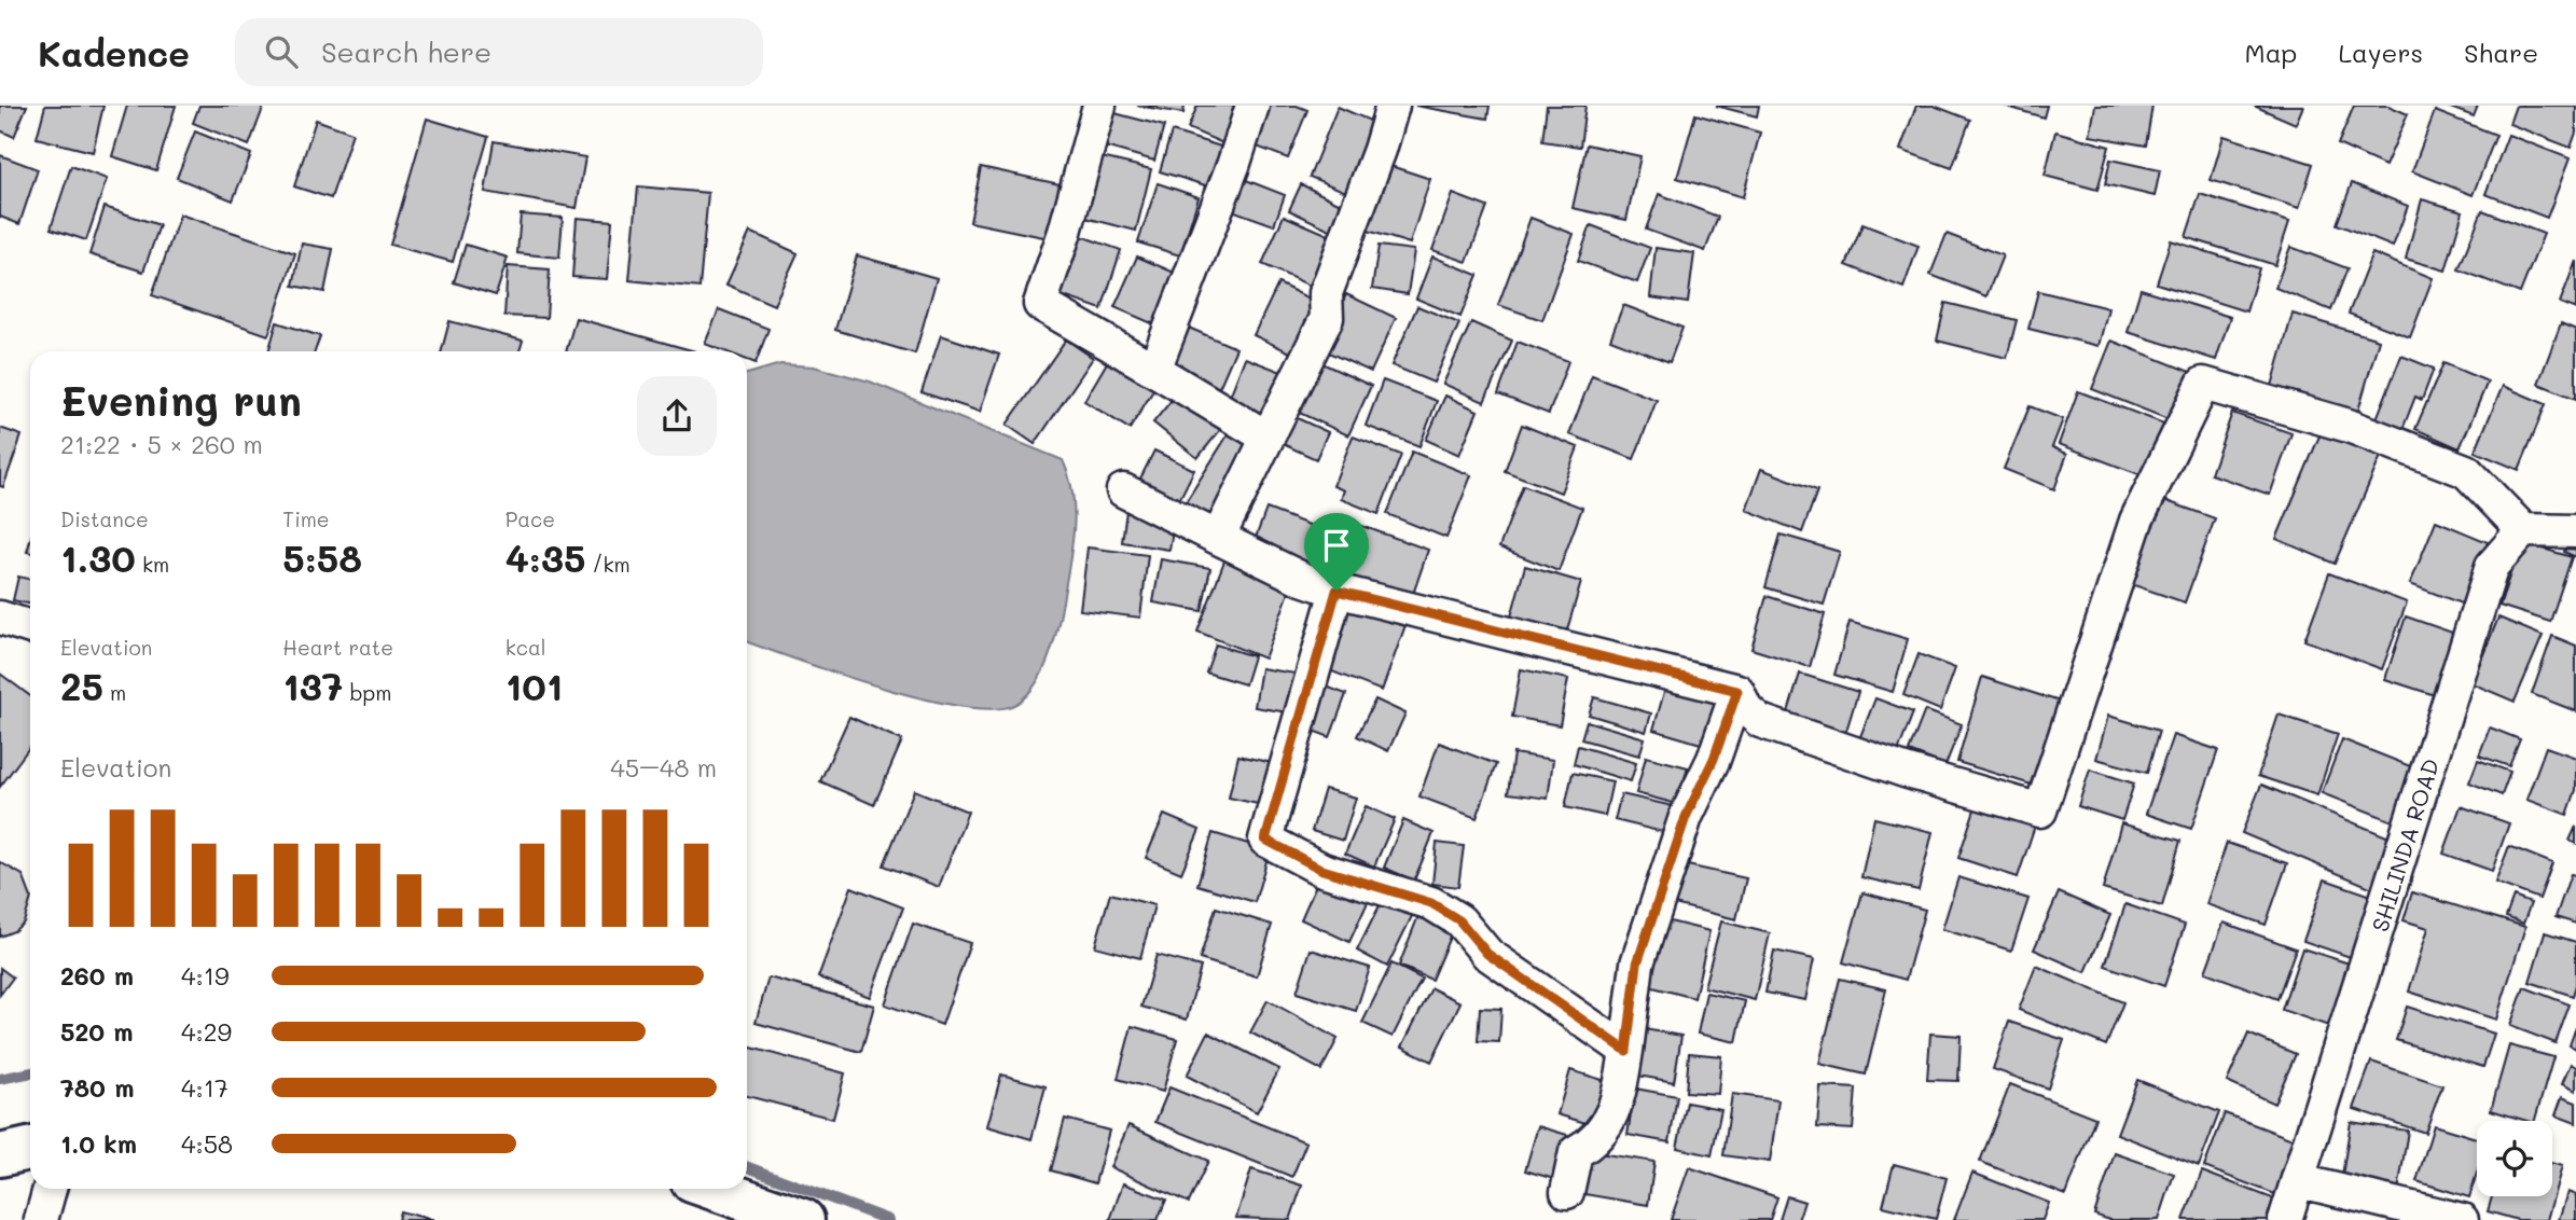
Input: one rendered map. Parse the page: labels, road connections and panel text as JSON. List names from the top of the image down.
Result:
{
  "streets": {
    "street": ["SHILINDA ROAD"]
  },
  "page": {
    "header": "Kadence",
    "search": "Search here",
    "nav": ["Map", "Layers", "Share"],
    "heading": ["Evening run", "21:22 · 5 × 260 m"],
    "stats": [
      ["Distance", "1.30 km"],
      ["Time", "5:58"],
      ["Pace", "4:35 /km"],
      ["Elevation", "25 m"],
      ["Heart rate", "137 bpm"],
      ["kcal", "101"]
    ],
    "chart": ["Elevation", "45–48 m"],
    "list": [
      {
        "name": "260 m",
        "note": "4:19"
      },
      {
        "name": "520 m",
        "note": "4:29"
      },
      {
        "name": "780 m",
        "note": "4:17"
      },
      {
        "name": "1.0 km",
        "note": "4:58"
      }
    ]
  }
}
